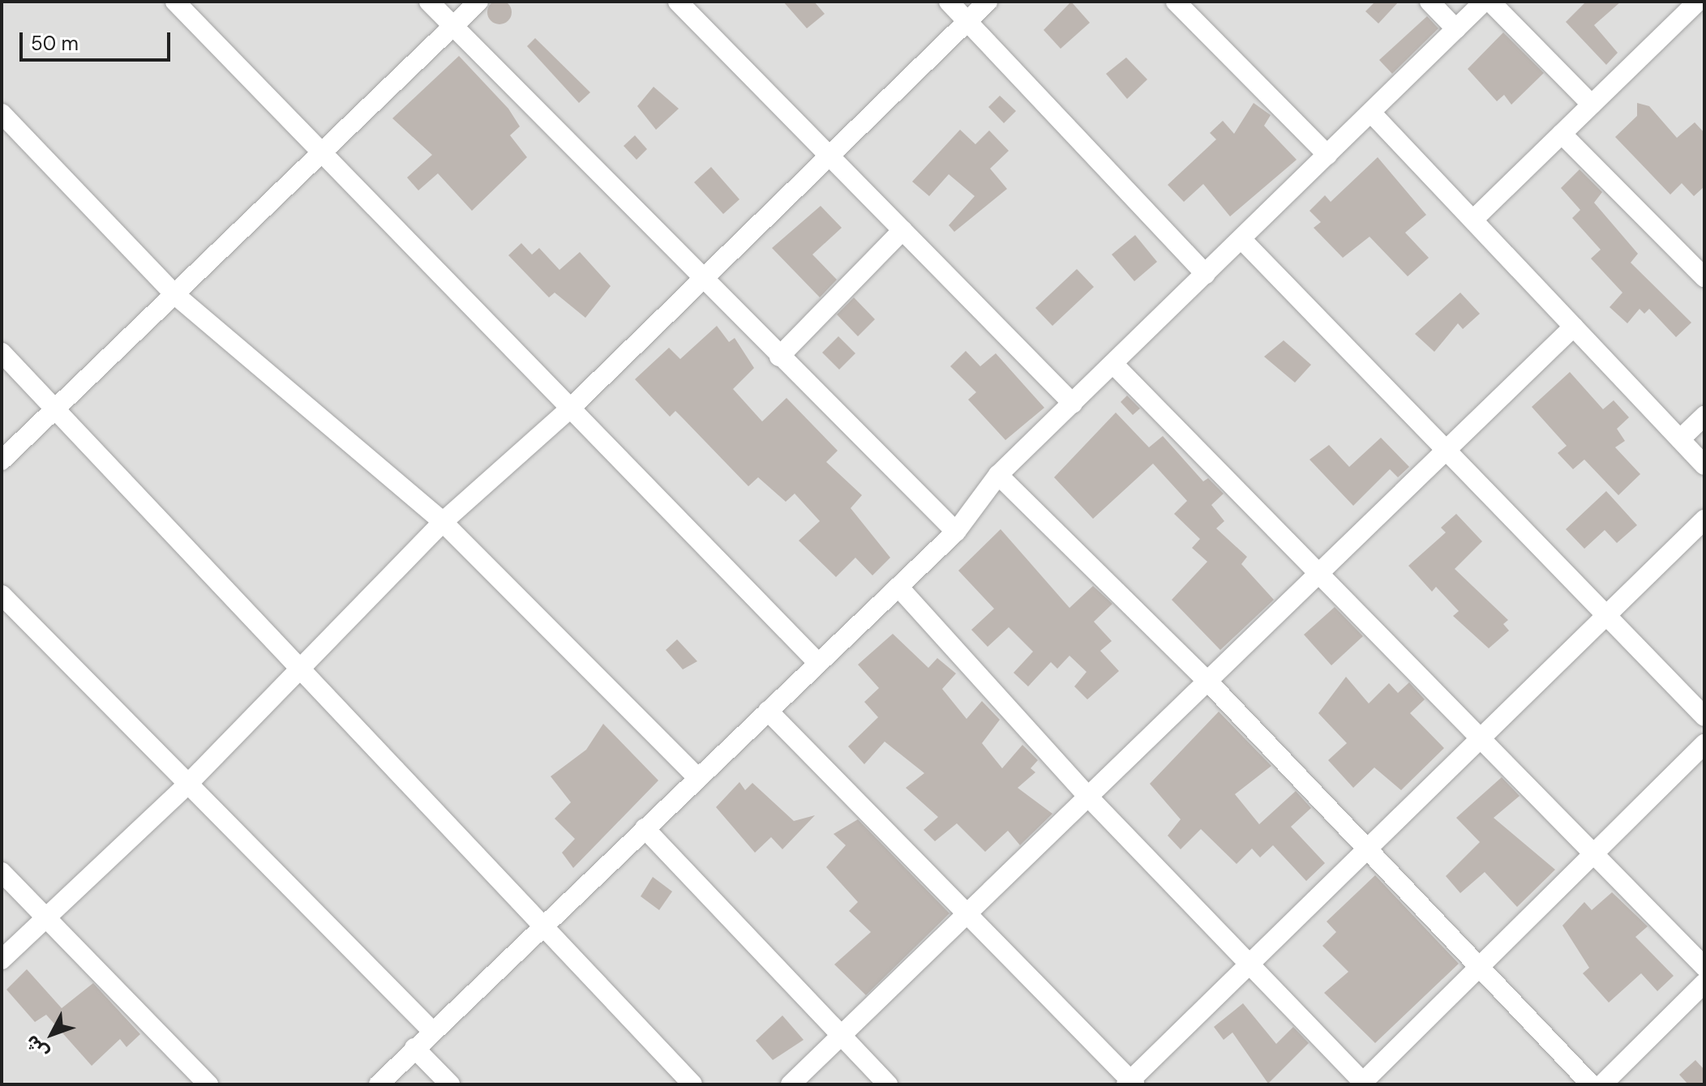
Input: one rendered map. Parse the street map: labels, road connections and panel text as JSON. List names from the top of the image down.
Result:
{
  "scale_bar": "50 m",
  "north": "bottom left"
}
